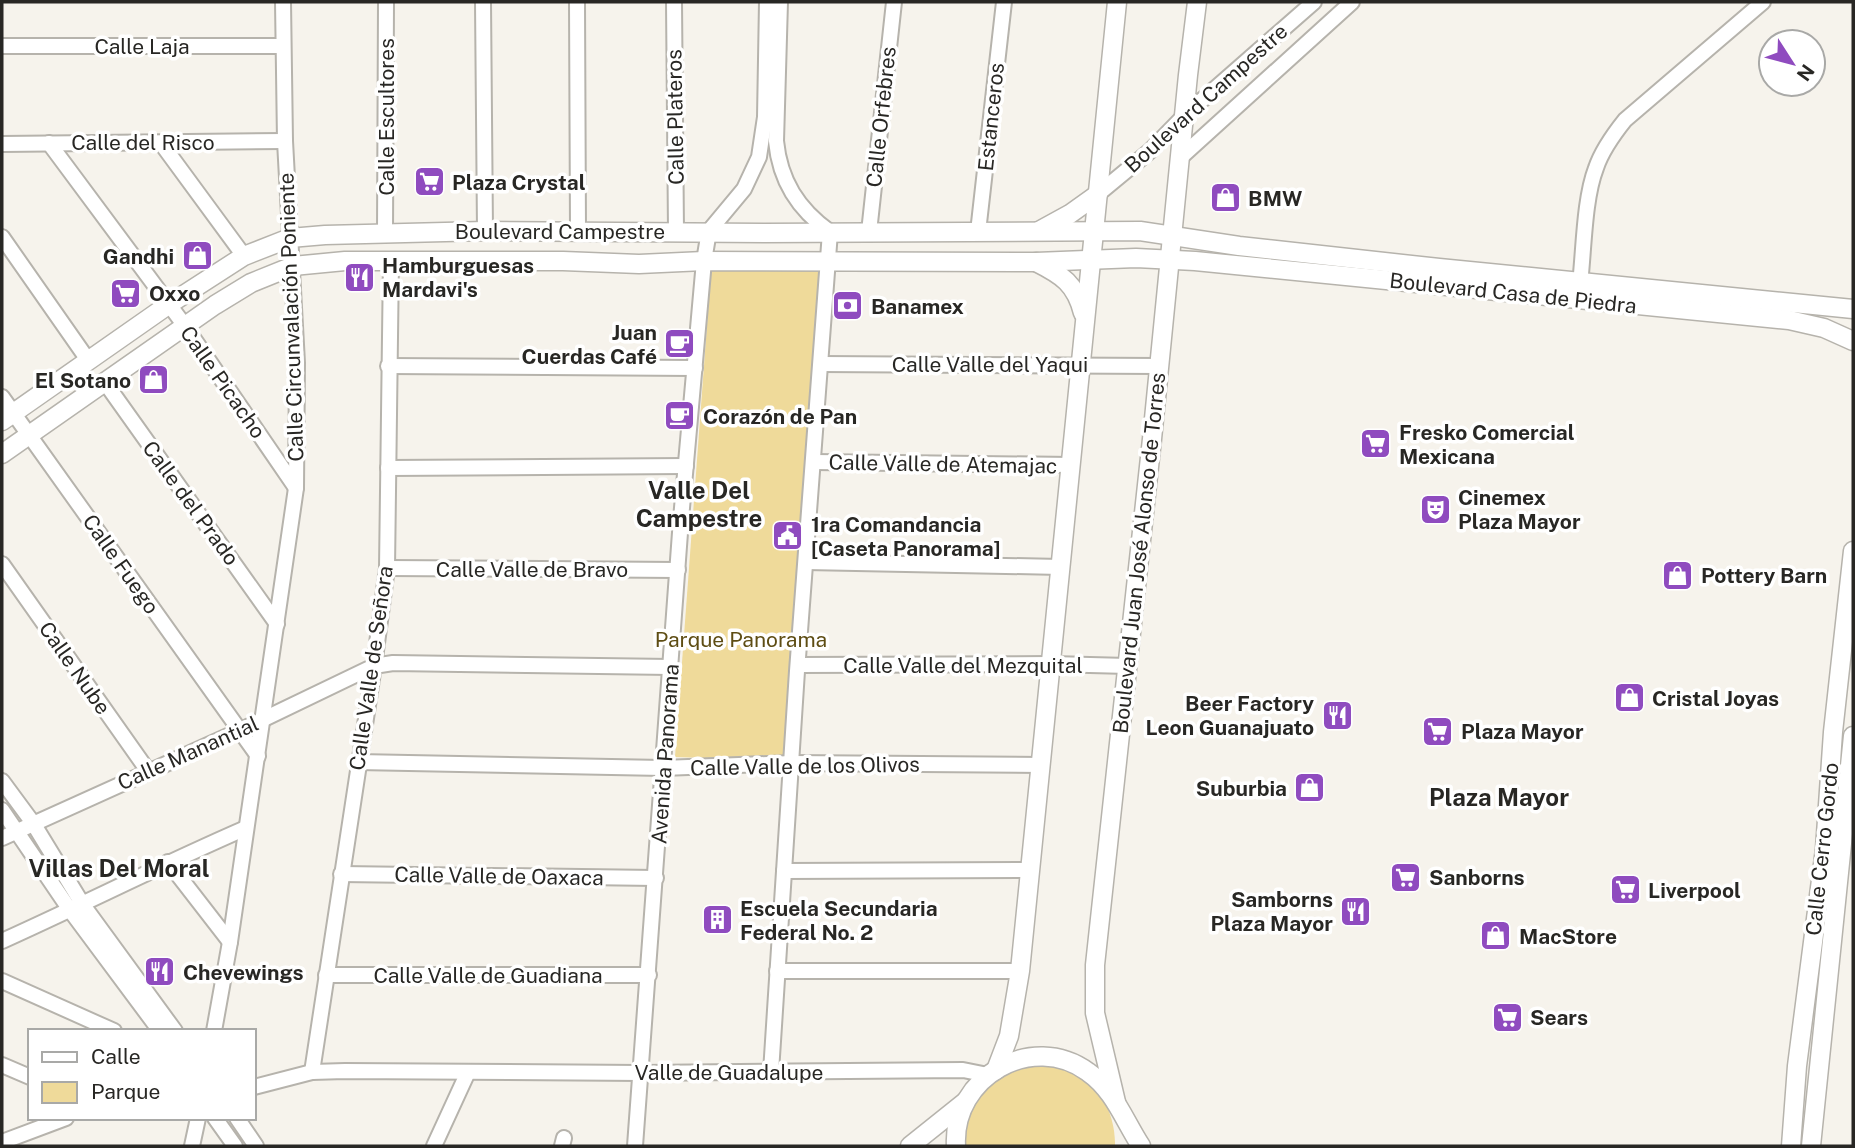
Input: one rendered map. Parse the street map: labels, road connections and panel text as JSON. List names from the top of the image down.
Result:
{
  "streets": {
    "main road": [
      "Boulevard Campestre",
      "Boulevard Casa de Piedra",
      "Boulevard Juan José Alonso de Torres",
      "Calle Cerro Gordo"
    ],
    "street": [
      "Calle Laja",
      "Calle Escultores",
      "Calle Plateros",
      "Calle Orfebres",
      "Estanceros",
      "Calle del Risco",
      "Calle Circunvalación Poniente",
      "Calle Valle del Yaqui",
      "Calle Picacho",
      "Calle Valle de Atemajac",
      "Calle del Prado",
      "Calle Fuego",
      "Calle Valle de Bravo",
      "Calle Valle del Mezquital",
      "Calle Nube",
      "Calle Valle de Señora",
      "Calle Manantial",
      "Avenida Panorama",
      "Calle Valle de los Olivos",
      "Calle Valle de Oaxaca",
      "Calle Valle de Guadiana",
      "Valle de Guadalupe"
    ]
  },
  "crossings": [
    ["Calle Laja", "Calle Circunvalación Poniente"],
    ["Boulevard Campestre", "Calle Escultores"],
    ["Boulevard Campestre", "Calle Plateros"],
    ["Boulevard Campestre", "Calle Orfebres"],
    ["Boulevard Campestre", "Estanceros"],
    ["Boulevard Campestre", "Boulevard Casa de Piedra"],
    ["Boulevard Campestre", "Calle Circunvalación Poniente"],
    ["Boulevard Campestre", "Calle Picacho"],
    ["Boulevard Campestre", "Calle del Prado"],
    ["Boulevard Campestre", "Boulevard Juan José Alonso de Torres"],
    ["Boulevard Campestre", "Calle Fuego"],
    ["Boulevard Campestre", "Calle Valle de Señora"],
    ["Boulevard Campestre", "Avenida Panorama"],
    ["Calle del Risco", "Calle Circunvalación Poniente"],
    ["Calle del Risco", "Calle Picacho"],
    ["Boulevard Casa de Piedra", "Boulevard Juan José Alonso de Torres"],
    ["Calle Circunvalación Poniente", "Calle Picacho"],
    ["Calle Circunvalación Poniente", "Calle del Prado"],
    ["Calle Circunvalación Poniente", "Calle Manantial"],
    ["Calle Valle del Yaqui", "Boulevard Juan José Alonso de Torres"],
    ["Boulevard Juan José Alonso de Torres", "Calle Valle del Mezquital"],
    ["Calle Fuego", "Calle Manantial"],
    ["Calle Valle de Bravo", "Calle Valle de Señora"],
    ["Calle Valle de Bravo", "Avenida Panorama"],
    ["Calle Nube", "Calle Manantial"],
    ["Calle Valle de Señora", "Calle Manantial"],
    ["Calle Valle de Señora", "Calle Valle de los Olivos"],
    ["Calle Valle de Señora", "Calle Valle de Oaxaca"],
    ["Calle Valle de Señora", "Calle Valle de Guadiana"],
    ["Calle Valle de Señora", "Valle de Guadalupe"],
    ["Avenida Panorama", "Calle Valle de los Olivos"],
    ["Avenida Panorama", "Calle Valle de Oaxaca"],
    ["Avenida Panorama", "Calle Valle de Guadiana"],
    ["Avenida Panorama", "Valle de Guadalupe"]
  ],
  "districts": ["Valle Del Campestre", "Plaza Mayor", "Villas Del Moral"],
  "parks": ["Parque Panorama"],
  "places": {
    "supermarket": [
      "Plaza Crystal",
      "Oxxo",
      "Fresko Comercial Mexicana",
      "Plaza Mayor",
      "Sanborns",
      "Liverpool",
      "Sears"
    ],
    "shop": [
      "BMW",
      "Gandhi",
      "El Sotano",
      "Pottery Barn",
      "Cristal Joyas",
      "Suburbia",
      "MacStore"
    ],
    "restaurant": [
      "Hamburguesas Mardavi's",
      "Beer Factory Leon Guanajuato",
      "Samborns Plaza Mayor",
      "Chevewings"
    ],
    "bank": ["Banamex"],
    "cafe": ["Juan Cuerdas Café", "Corazón de Pan"],
    "theatre": ["Cinemex Plaza Mayor"],
    "public building": ["1ra Comandancia [Caseta Panorama]"],
    "building": ["Escuela Secundaria Federal No. 2"]
  },
  "legend": ["Calle", "Parque"],
  "north": "bottom right"
}
